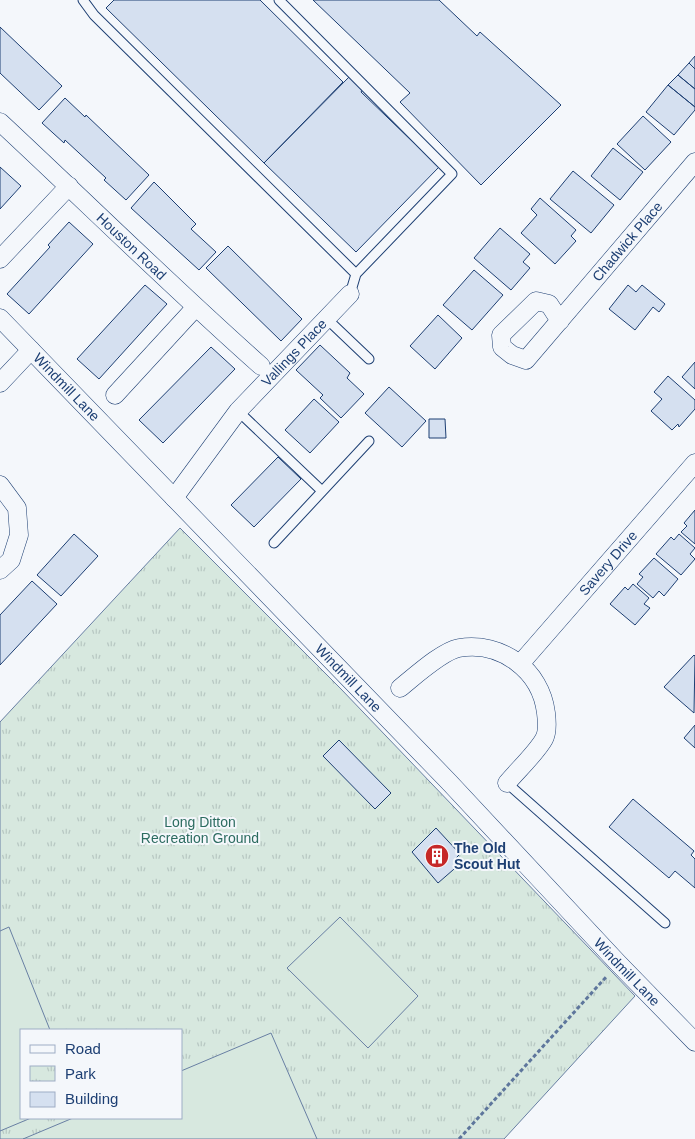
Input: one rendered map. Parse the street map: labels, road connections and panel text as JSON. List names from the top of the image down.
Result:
{
  "streets": {
    "street": [
      "Chadwick Place",
      "Houston Road",
      "Vallings Place",
      "Windmill Lane",
      "Savery Drive"
    ]
  },
  "crossings": [
    ["Vallings Place", "Windmill Lane"]
  ],
  "parks": ["Long Ditton Recreation Ground"],
  "places": {
    "building": ["The Old Scout Hut"]
  },
  "legend": ["Road", "Park", "Building"]
}
